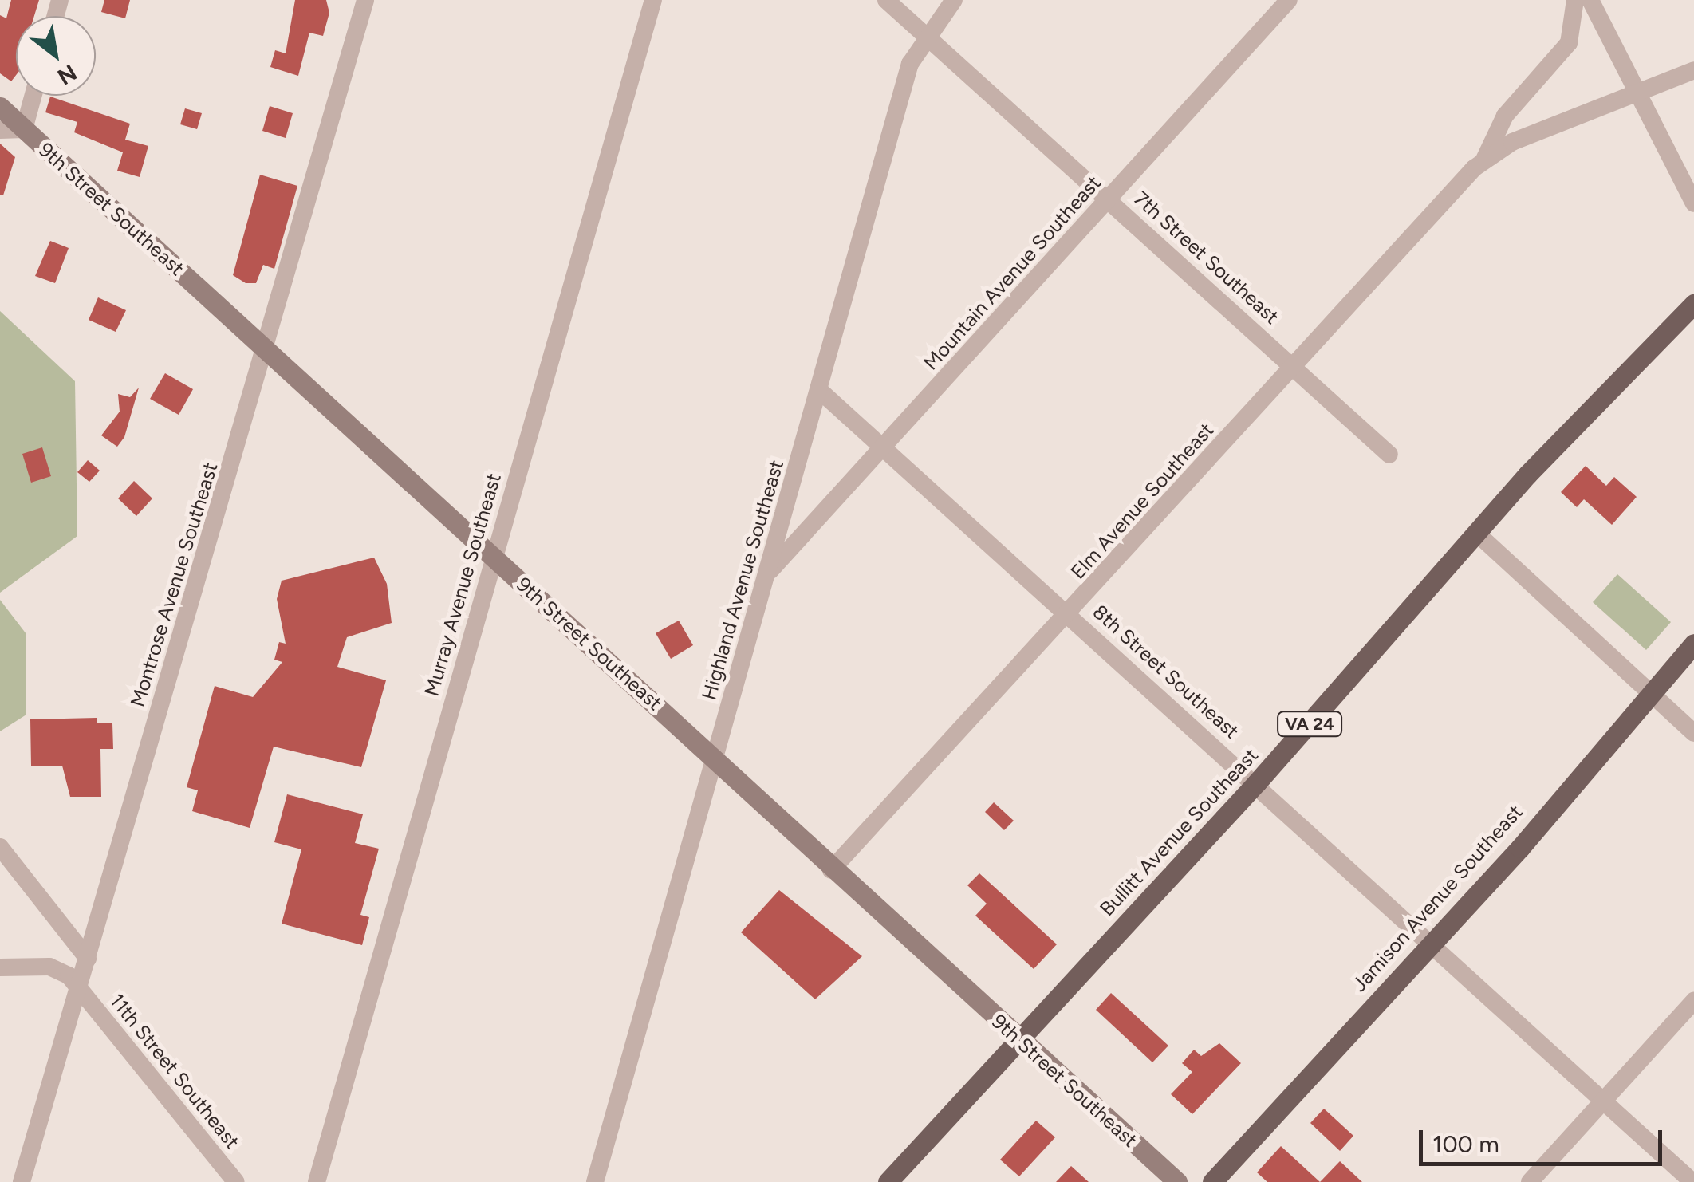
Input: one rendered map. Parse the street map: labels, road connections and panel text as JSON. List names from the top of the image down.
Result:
{
  "streets": {
    "main road": ["VA 24", "Bullitt Avenue Southeast", "Jamison Avenue Southeast"],
    "street": [
      "9th Street Southeast",
      "7th Street Southeast",
      "Mountain Avenue Southeast",
      "Elm Avenue Southeast",
      "Highland Avenue Southeast",
      "Montrose Avenue Southeast",
      "Murray Avenue Southeast",
      "8th Street Southeast",
      "11th Street Southeast"
    ]
  },
  "crossings": [
    ["9th Street Southeast", "Elm Avenue Southeast"],
    ["9th Street Southeast", "Highland Avenue Southeast"],
    ["9th Street Southeast", "Montrose Avenue Southeast"],
    ["9th Street Southeast", "Murray Avenue Southeast"],
    ["9th Street Southeast", "Bullitt Avenue Southeast"],
    ["7th Street Southeast", "Mountain Avenue Southeast"],
    ["7th Street Southeast", "Elm Avenue Southeast"],
    ["7th Street Southeast", "Highland Avenue Southeast"],
    ["Mountain Avenue Southeast", "Highland Avenue Southeast"],
    ["Mountain Avenue Southeast", "8th Street Southeast"],
    ["Elm Avenue Southeast", "8th Street Southeast"],
    ["Highland Avenue Southeast", "8th Street Southeast"],
    ["Montrose Avenue Southeast", "11th Street Southeast"],
    ["8th Street Southeast", "Bullitt Avenue Southeast"],
    ["8th Street Southeast", "Jamison Avenue Southeast"]
  ],
  "scale_bar": "100 m",
  "north": "bottom right"
}
